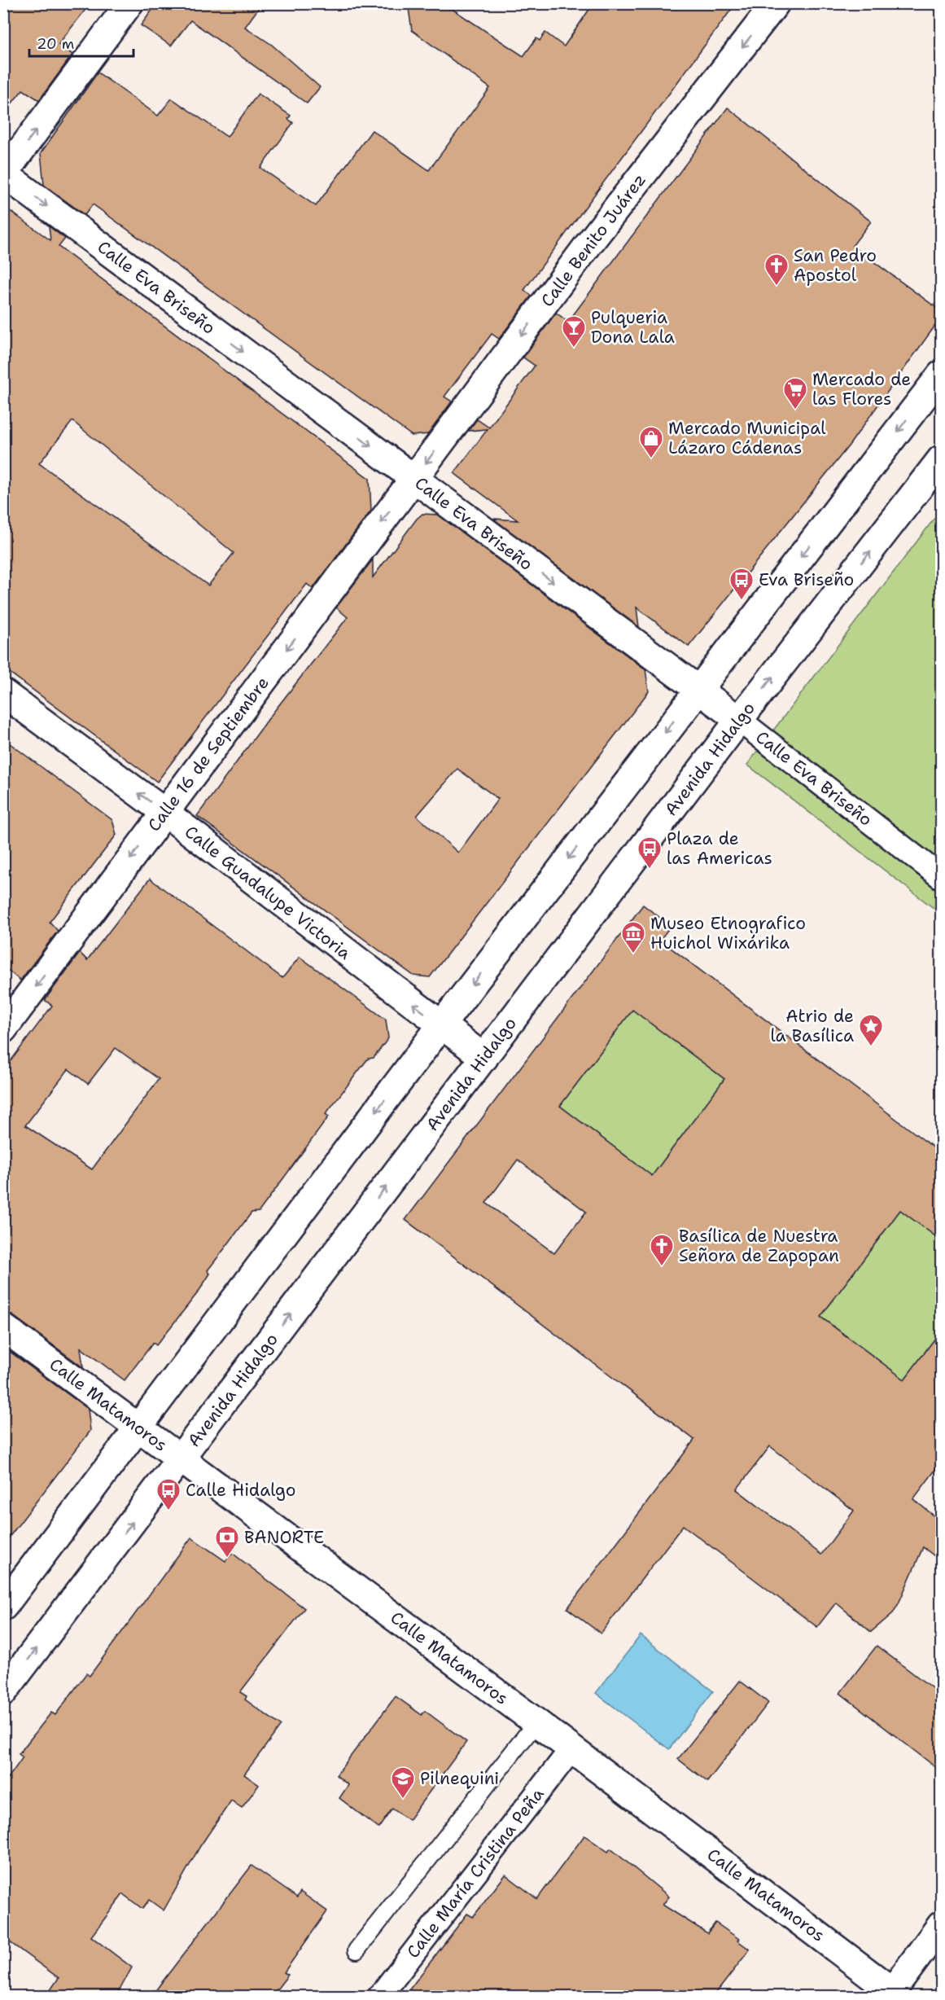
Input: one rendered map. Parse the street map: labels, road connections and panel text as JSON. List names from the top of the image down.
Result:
{
  "streets": {
    "street": [
      "Calle Benito Juárez",
      "Calle Eva Briseño",
      "Calle 16 de Septiembre",
      "Avenida Hidalgo",
      "Calle Guadalupe Victoria",
      "Calle Matamoros",
      "Calle María Cristina Peña"
    ]
  },
  "crossings": [
    ["Calle Benito Juárez", "Calle Eva Briseño"],
    ["Calle Benito Juárez", "Calle 16 de Septiembre"],
    ["Calle Eva Briseño", "Calle 16 de Septiembre"],
    ["Calle Eva Briseño", "Avenida Hidalgo"],
    ["Calle 16 de Septiembre", "Calle Guadalupe Victoria"],
    ["Avenida Hidalgo", "Calle Guadalupe Victoria"],
    ["Avenida Hidalgo", "Calle Matamoros"],
    ["Calle Matamoros", "Calle María Cristina Peña"]
  ],
  "one_way": [
    "Calle Benito Juárez",
    "Calle Eva Briseño",
    "Calle 16 de Septiembre",
    "Calle Guadalupe Victoria"
  ],
  "places": {
    "church": ["San Pedro Apostol", "Basílica de Nuestra Señora de Zapopan"],
    "bar": ["Pulqueria Dona Lala"],
    "supermarket": ["Mercado de las Flores"],
    "shop": ["Mercado Municipal Lázaro Cádenas"],
    "bus stop": ["Eva Briseño", "Plaza de las Americas", "Calle Hidalgo"],
    "museum": ["Museo Etnografico Huichol Wixárika"],
    "place": ["Atrio de la Basílica"],
    "bank": ["BANORTE"],
    "school or university": ["Pilnequini"]
  },
  "scale_bar": "20 m"
}
